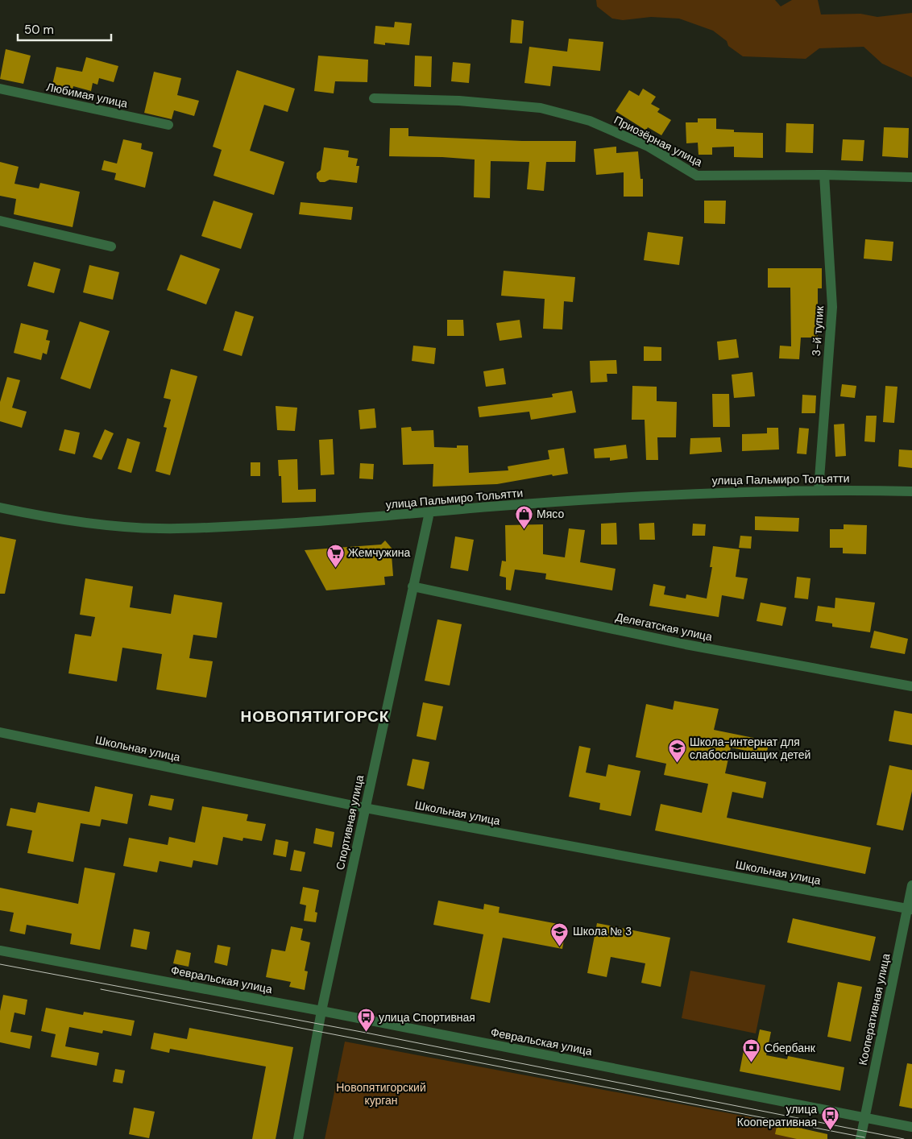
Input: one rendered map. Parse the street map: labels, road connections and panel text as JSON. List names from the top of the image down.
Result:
{
  "streets": {
    "street": [
      "Любимая улица",
      "Приозёрная улица",
      "3-й тупик",
      "улица Пальмиро Тольятти",
      "Делегатская улица",
      "Школьная улица",
      "Спортивная улица",
      "Февральская улица",
      "Кооперативная улица"
    ]
  },
  "crossings": [
    ["Приозёрная улица", "3-й тупик"],
    ["3-й тупик", "улица Пальмиро Тольятти"],
    ["улица Пальмиро Тольятти", "Спортивная улица"],
    ["Делегатская улица", "Спортивная улица"],
    ["Школьная улица", "Спортивная улица"],
    ["Школьная улица", "Кооперативная улица"],
    ["Спортивная улица", "Февральская улица"],
    ["Февральская улица", "Кооперативная улица"]
  ],
  "districts": ["НОВОПЯТИГОРСК"],
  "parks": ["Новопятигорский курган"],
  "places": {
    "shop": ["Мясо"],
    "supermarket": ["Жемчужина"],
    "school or university": ["Школа-интернат для слабослышащих детей", "Школа № 3"],
    "bus stop": ["улица Спортивная", "улица Кооперативная"],
    "bank": ["Сбербанк"]
  },
  "scale_bar": "50 m"
}
